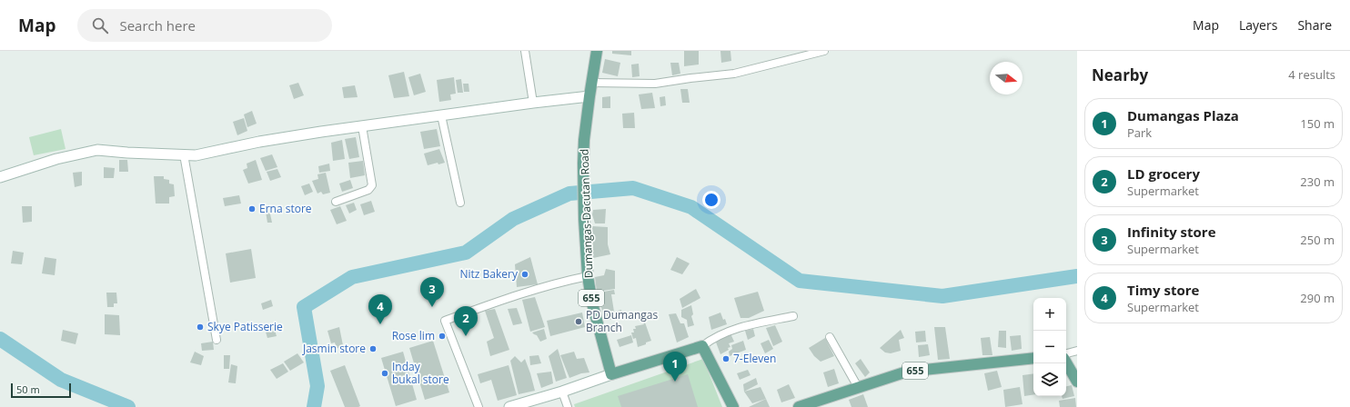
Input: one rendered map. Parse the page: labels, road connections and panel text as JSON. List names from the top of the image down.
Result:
{
  "streets": {
    "main road": ["Dumangas-Dacutan Road", "655"]
  },
  "places": [
    "Erna store",
    "Nitz Bakery",
    "PD Dumangas Branch",
    "Skye Patisserie",
    "Rose lim",
    "Jasmin store",
    "7-Eleven",
    "Inday bukal store"
  ],
  "scale_bar": "50 m",
  "north": "right",
  "page": {
    "header": "Map",
    "search": "Search here",
    "nav": ["Map", "Layers", "Share"],
    "heading": ["Nearby", "4 results"],
    "list": [
      {
        "mark": "1",
        "name": "Dumangas Plaza",
        "note": "Park",
        "value": "150 m"
      },
      {
        "mark": "2",
        "name": "LD grocery",
        "note": "Supermarket",
        "value": "230 m"
      },
      {
        "mark": "3",
        "name": "Infinity store",
        "note": "Supermarket",
        "value": "250 m"
      },
      {
        "mark": "4",
        "name": "Timy store",
        "note": "Supermarket",
        "value": "290 m"
      }
    ],
    "pins": [
      "3",
      "4",
      "2",
      "1"
    ],
    "map_buttons": ["+", "−"],
    "scale": "50 m"
  }
}
